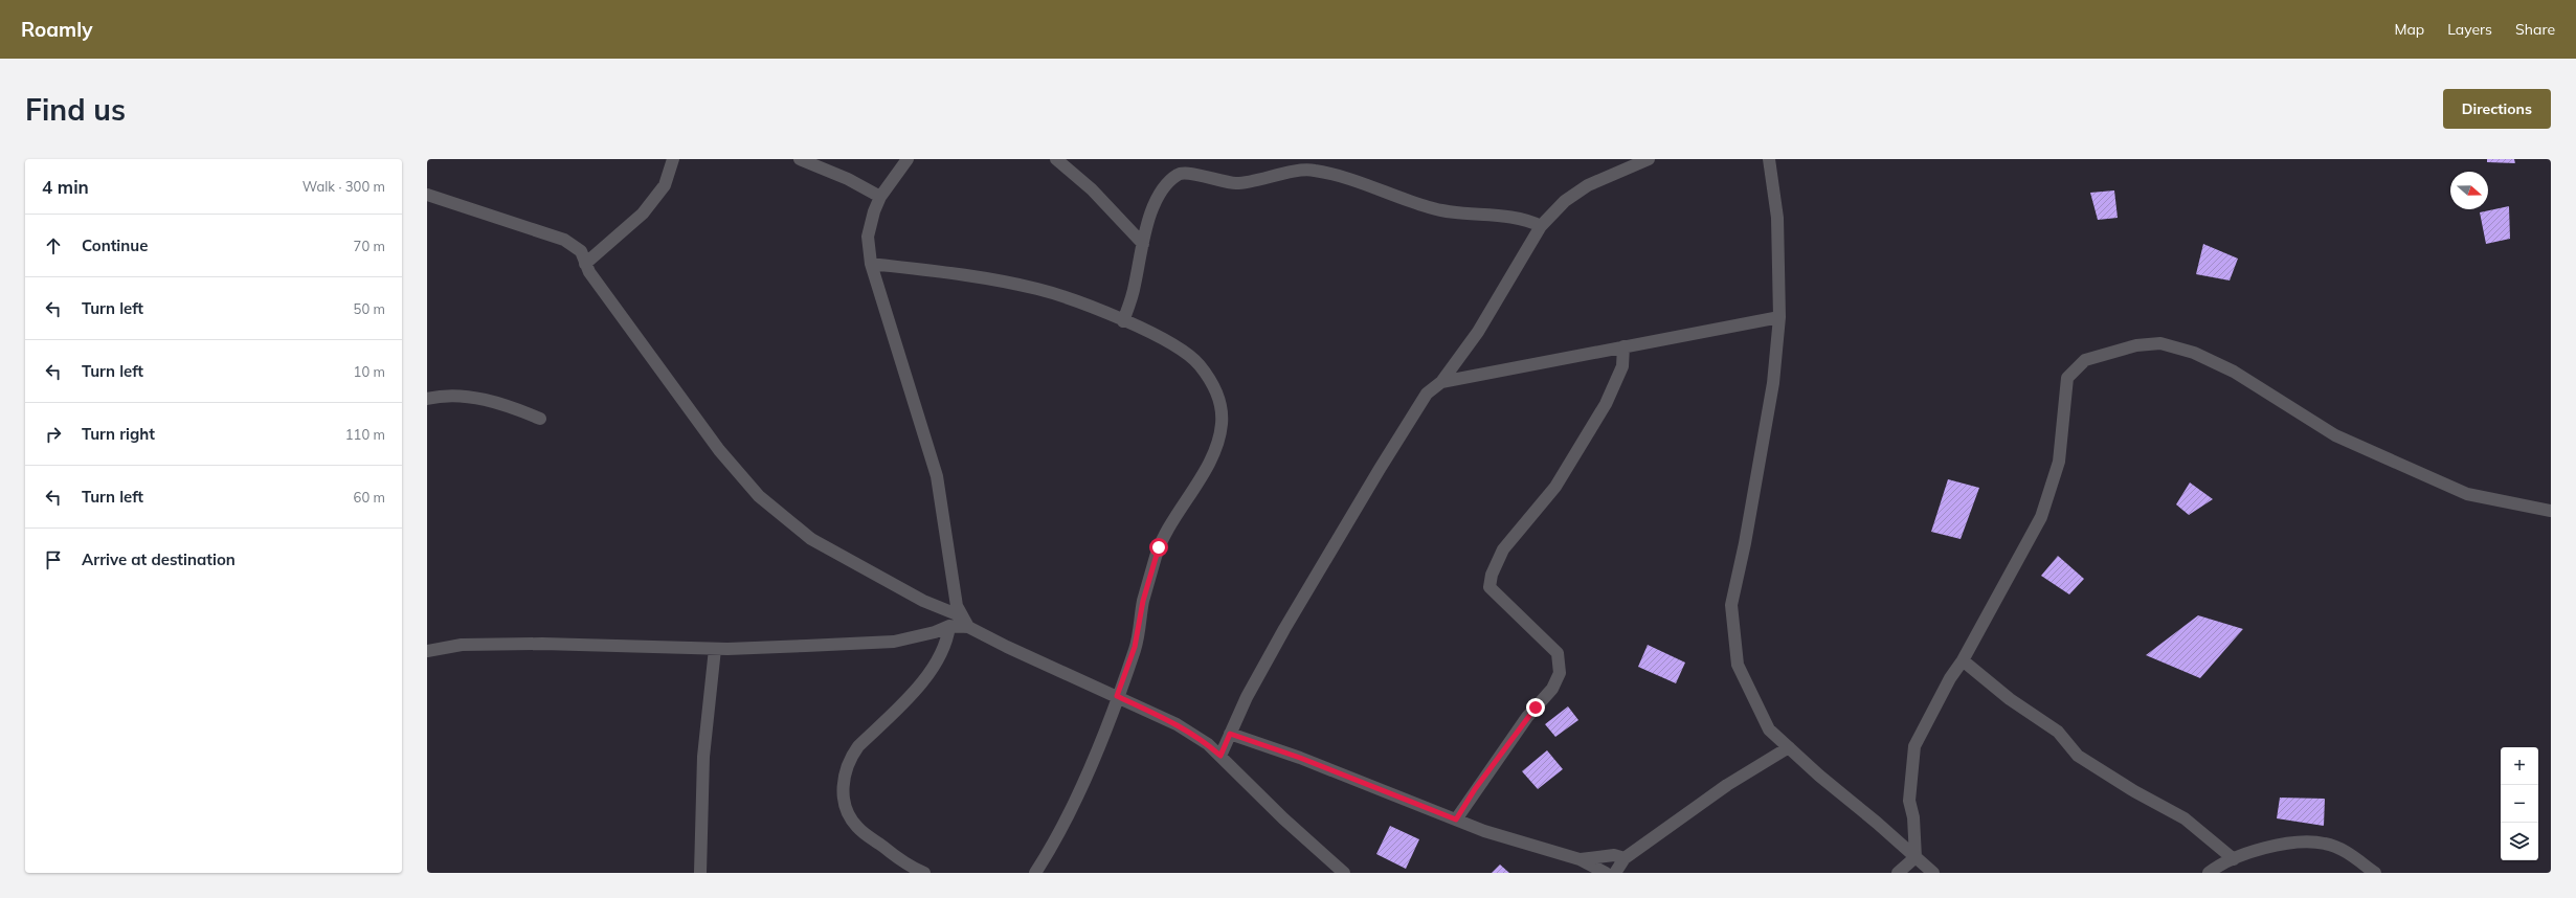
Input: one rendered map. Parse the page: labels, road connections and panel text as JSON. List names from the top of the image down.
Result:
{
  "north": "right",
  "page": {
    "header": "Roamly",
    "nav": ["Map", "Layers", "Share"],
    "buttons": "Directions",
    "title": "Find us",
    "heading": ["4 min", "Walk · 300 m"],
    "list": [
      ["Continue", "70 m"],
      ["Turn left", "50 m"],
      ["Turn left", "10 m"],
      ["Turn right", "110 m"],
      ["Turn left", "60 m"],
      "Arrive at destination"
    ],
    "map_buttons": ["+", "−"]
  }
}
